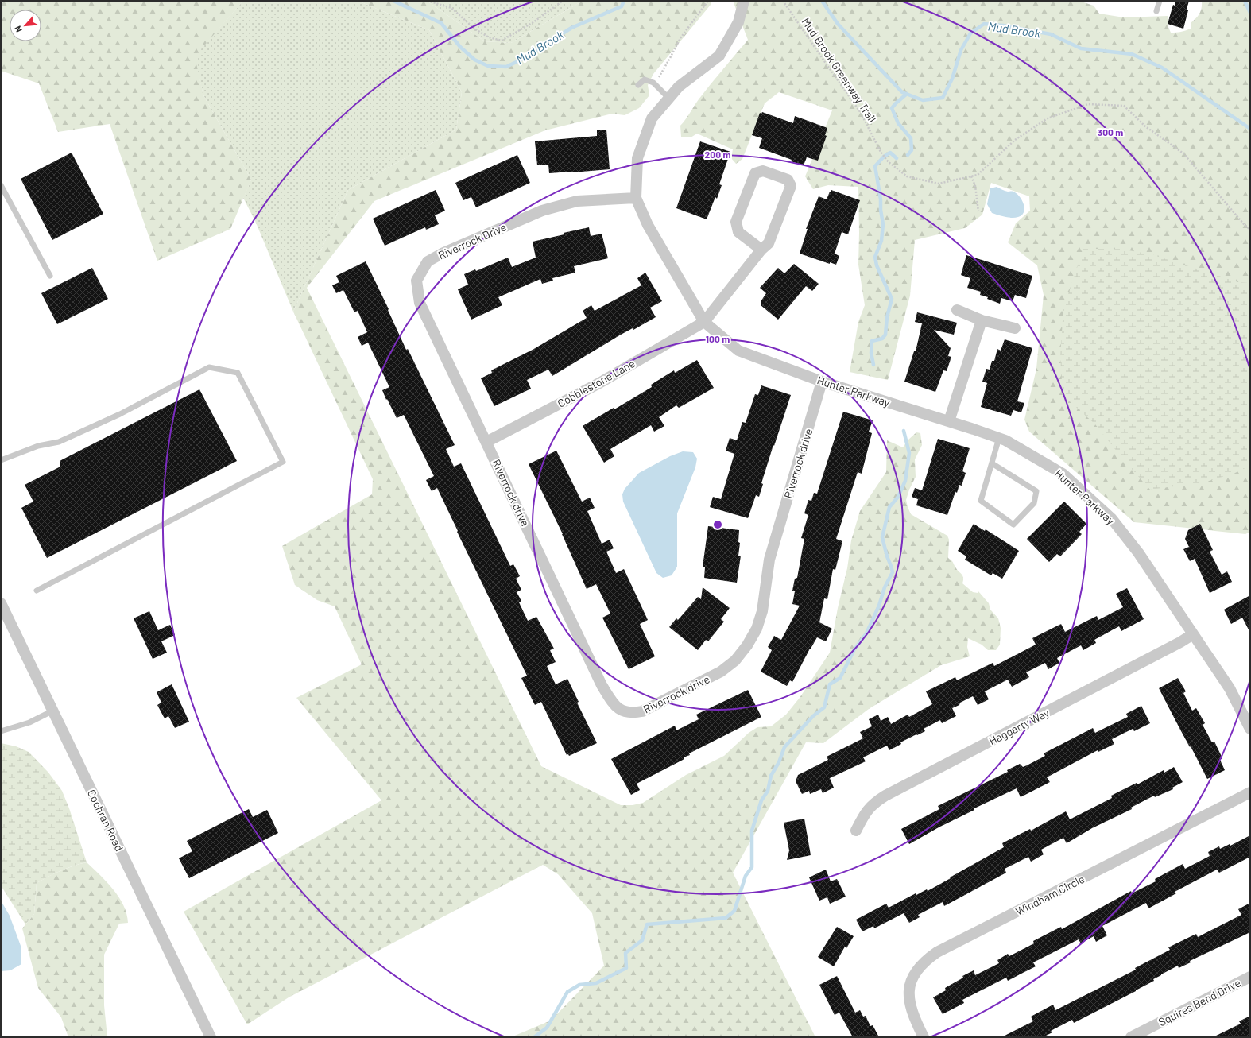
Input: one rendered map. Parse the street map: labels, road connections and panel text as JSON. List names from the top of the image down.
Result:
{
  "streets": {
    "street": [
      "Riverrock Drive",
      "Cobblestone Lane",
      "Hunter Parkway",
      "Riverrock drive",
      "Haggarty Way",
      "Cochran Road",
      "Windham Circle",
      "Squires Bend Drive"
    ],
    "path": ["Mud Brook Greenway Trail"]
  },
  "crossings": [
    ["Riverrock Drive", "Cobblestone Lane"],
    ["Riverrock Drive", "Hunter Parkway"],
    ["Riverrock Drive", "Riverrock drive"],
    ["Cobblestone Lane", "Hunter Parkway"],
    ["Cobblestone Lane", "Riverrock drive"],
    ["Hunter Parkway", "Riverrock drive"],
    ["Hunter Parkway", "Haggarty Way"]
  ],
  "water": ["Mud Brook"],
  "north": "bottom left",
  "rings": ["300 m", "200 m", "100 m"]
}
